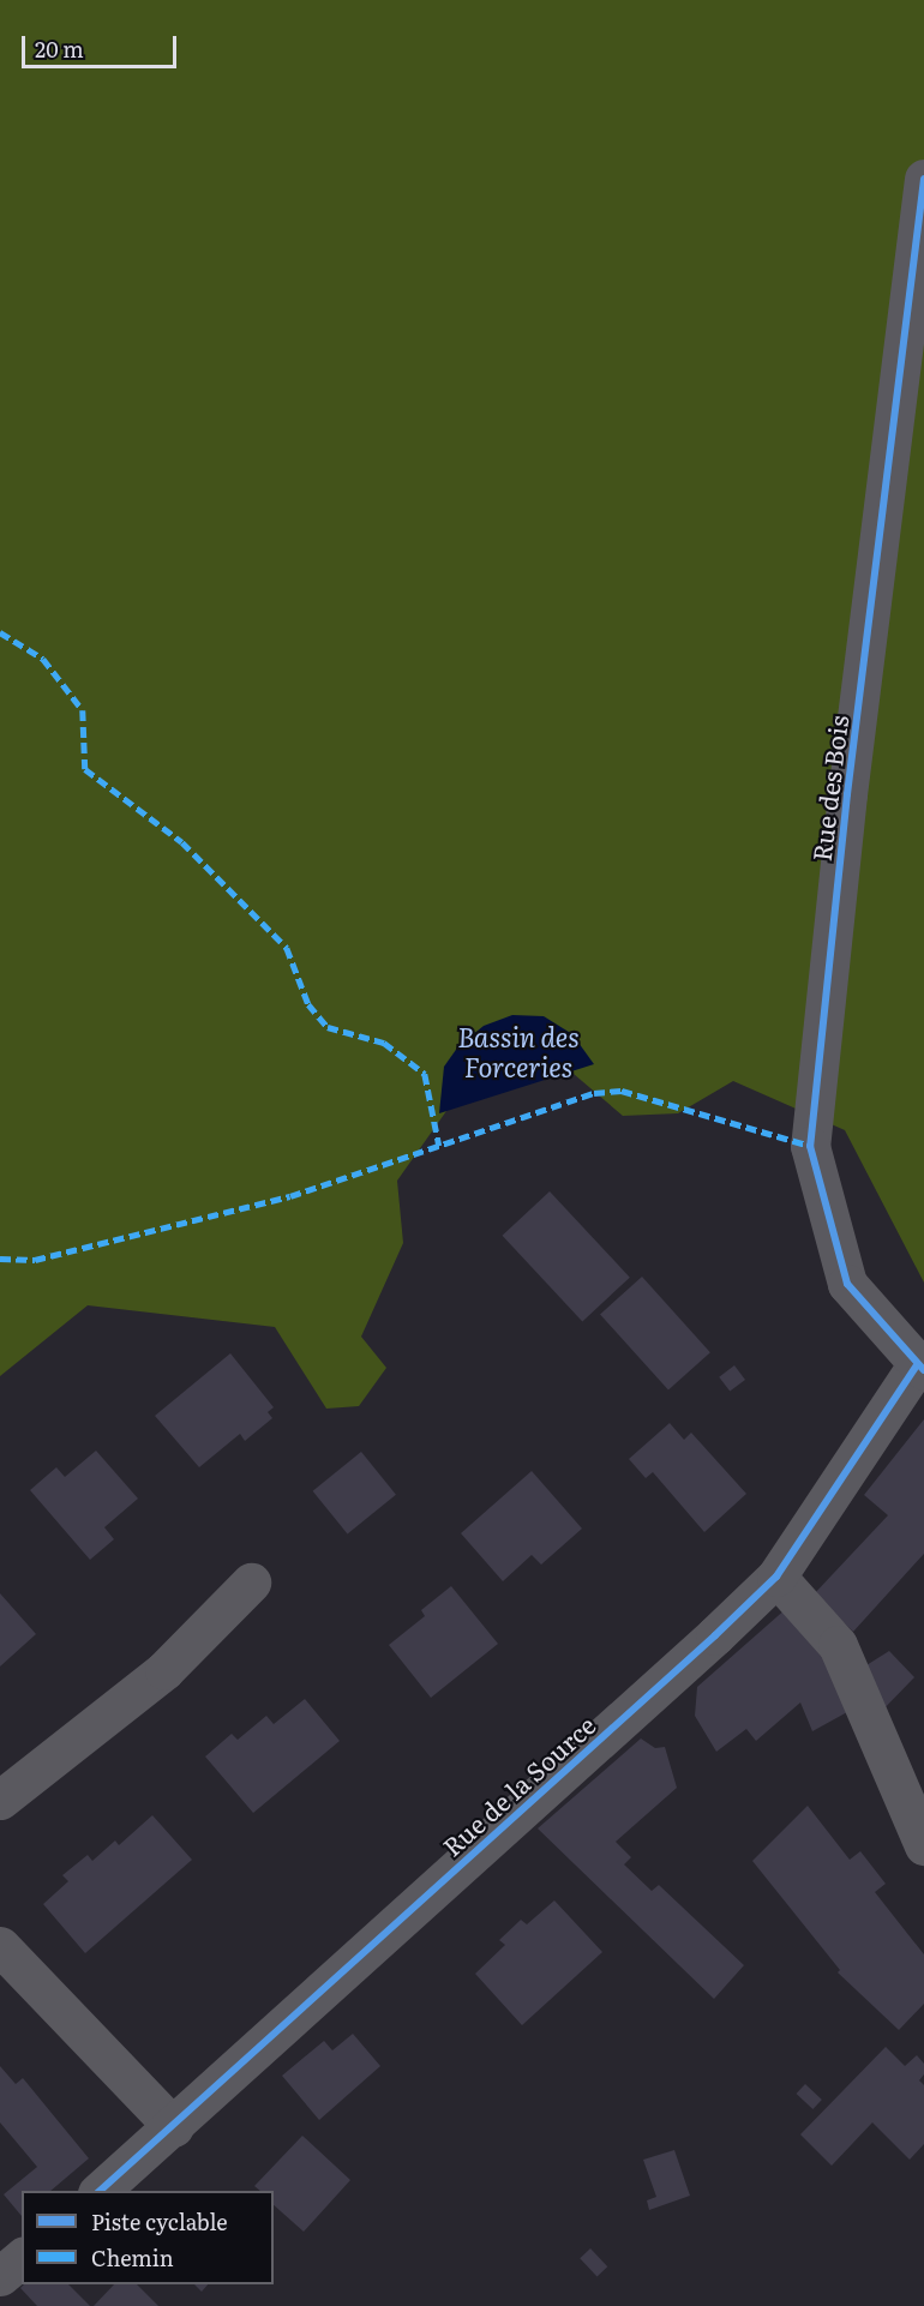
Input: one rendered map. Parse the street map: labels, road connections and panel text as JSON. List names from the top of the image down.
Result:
{
  "streets": {
    "street": ["Rue des Bois", "Rue de la Source"]
  },
  "crossings": [
    ["Rue des Bois", "Rue de la Source"]
  ],
  "water": ["Bassin des Forceries"],
  "legend": ["Piste cyclable", "Chemin"],
  "scale_bar": "20 m"
}
